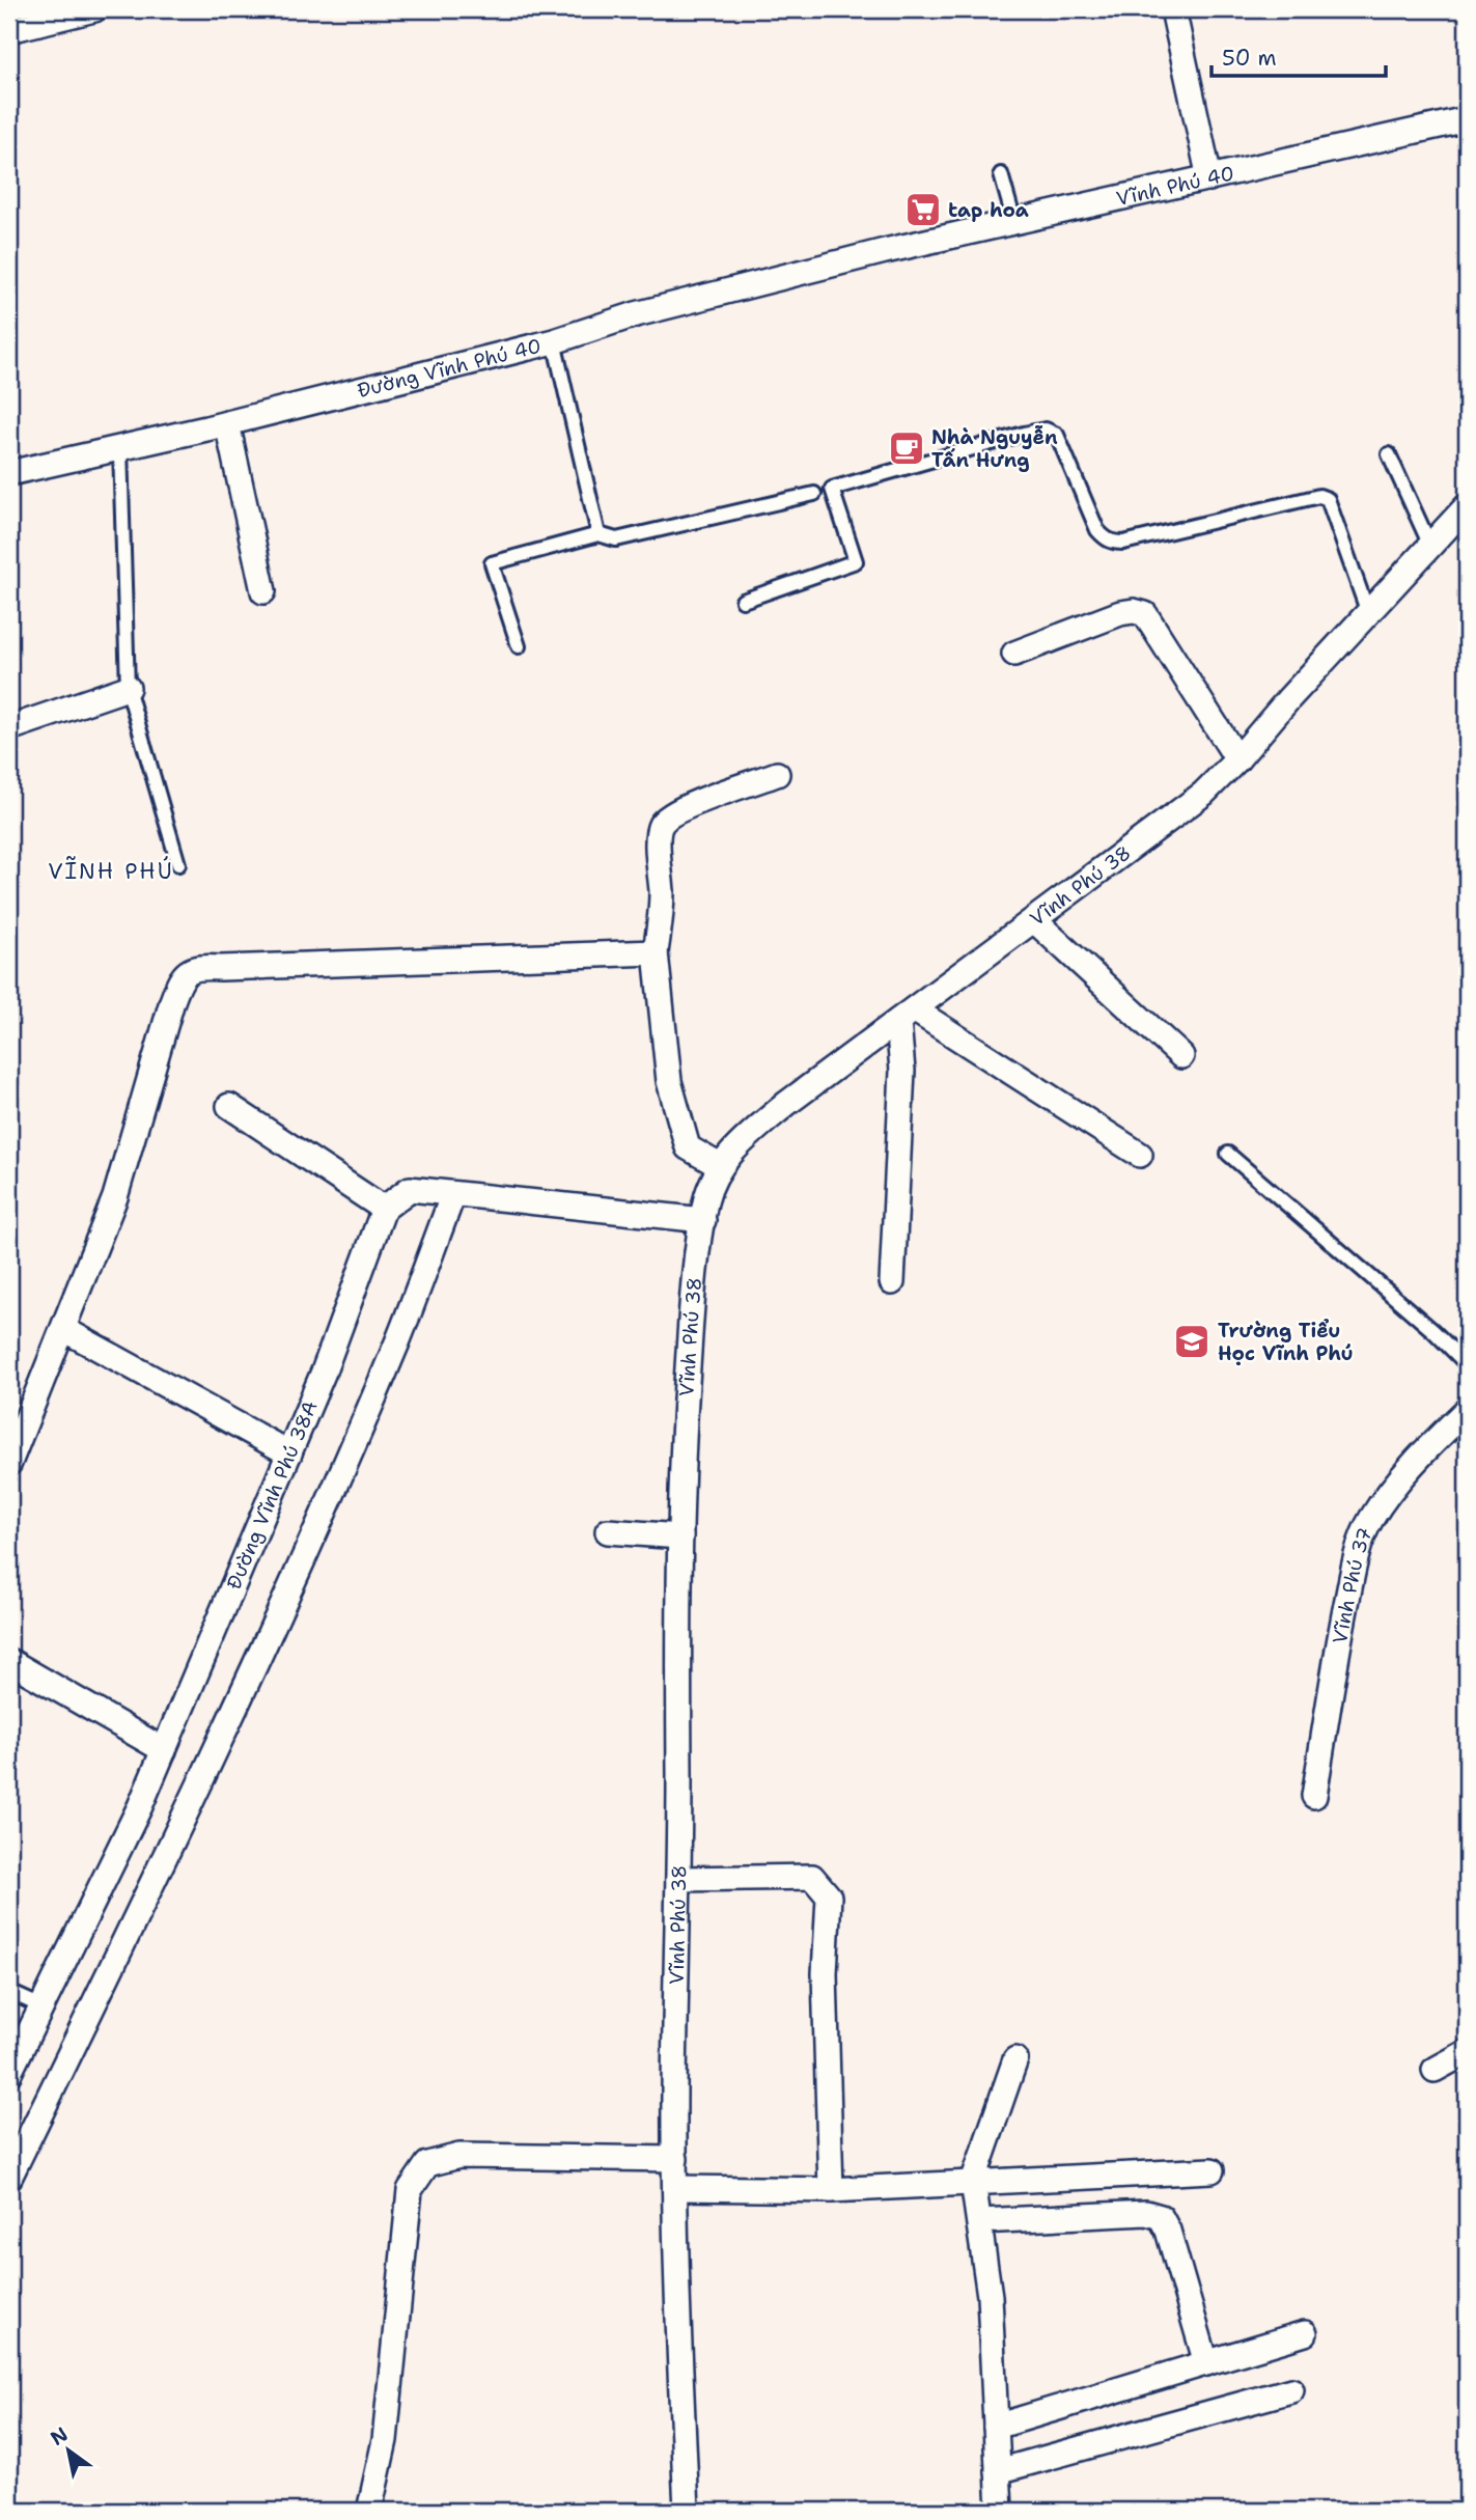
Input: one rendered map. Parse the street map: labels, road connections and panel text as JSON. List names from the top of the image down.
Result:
{
  "streets": {
    "street": [
      "Vĩnh Phú 40",
      "Đường Vĩnh Phú 40",
      "Vĩnh Phú 38",
      "Đường Vĩnh Phú 38A",
      "Vĩnh Phú 37"
    ]
  },
  "crossings": [
    ["Vĩnh Phú 40", "Đường Vĩnh Phú 40"]
  ],
  "districts": ["VĨNH PHÚ"],
  "places": {
    "supermarket": ["tap hoa"],
    "cafe": ["Nhà Nguyễn Tấn Hưng"],
    "school or university": ["Trường Tiểu Học Vĩnh Phú"]
  },
  "scale_bar": "50 m",
  "north": "top left"
}
